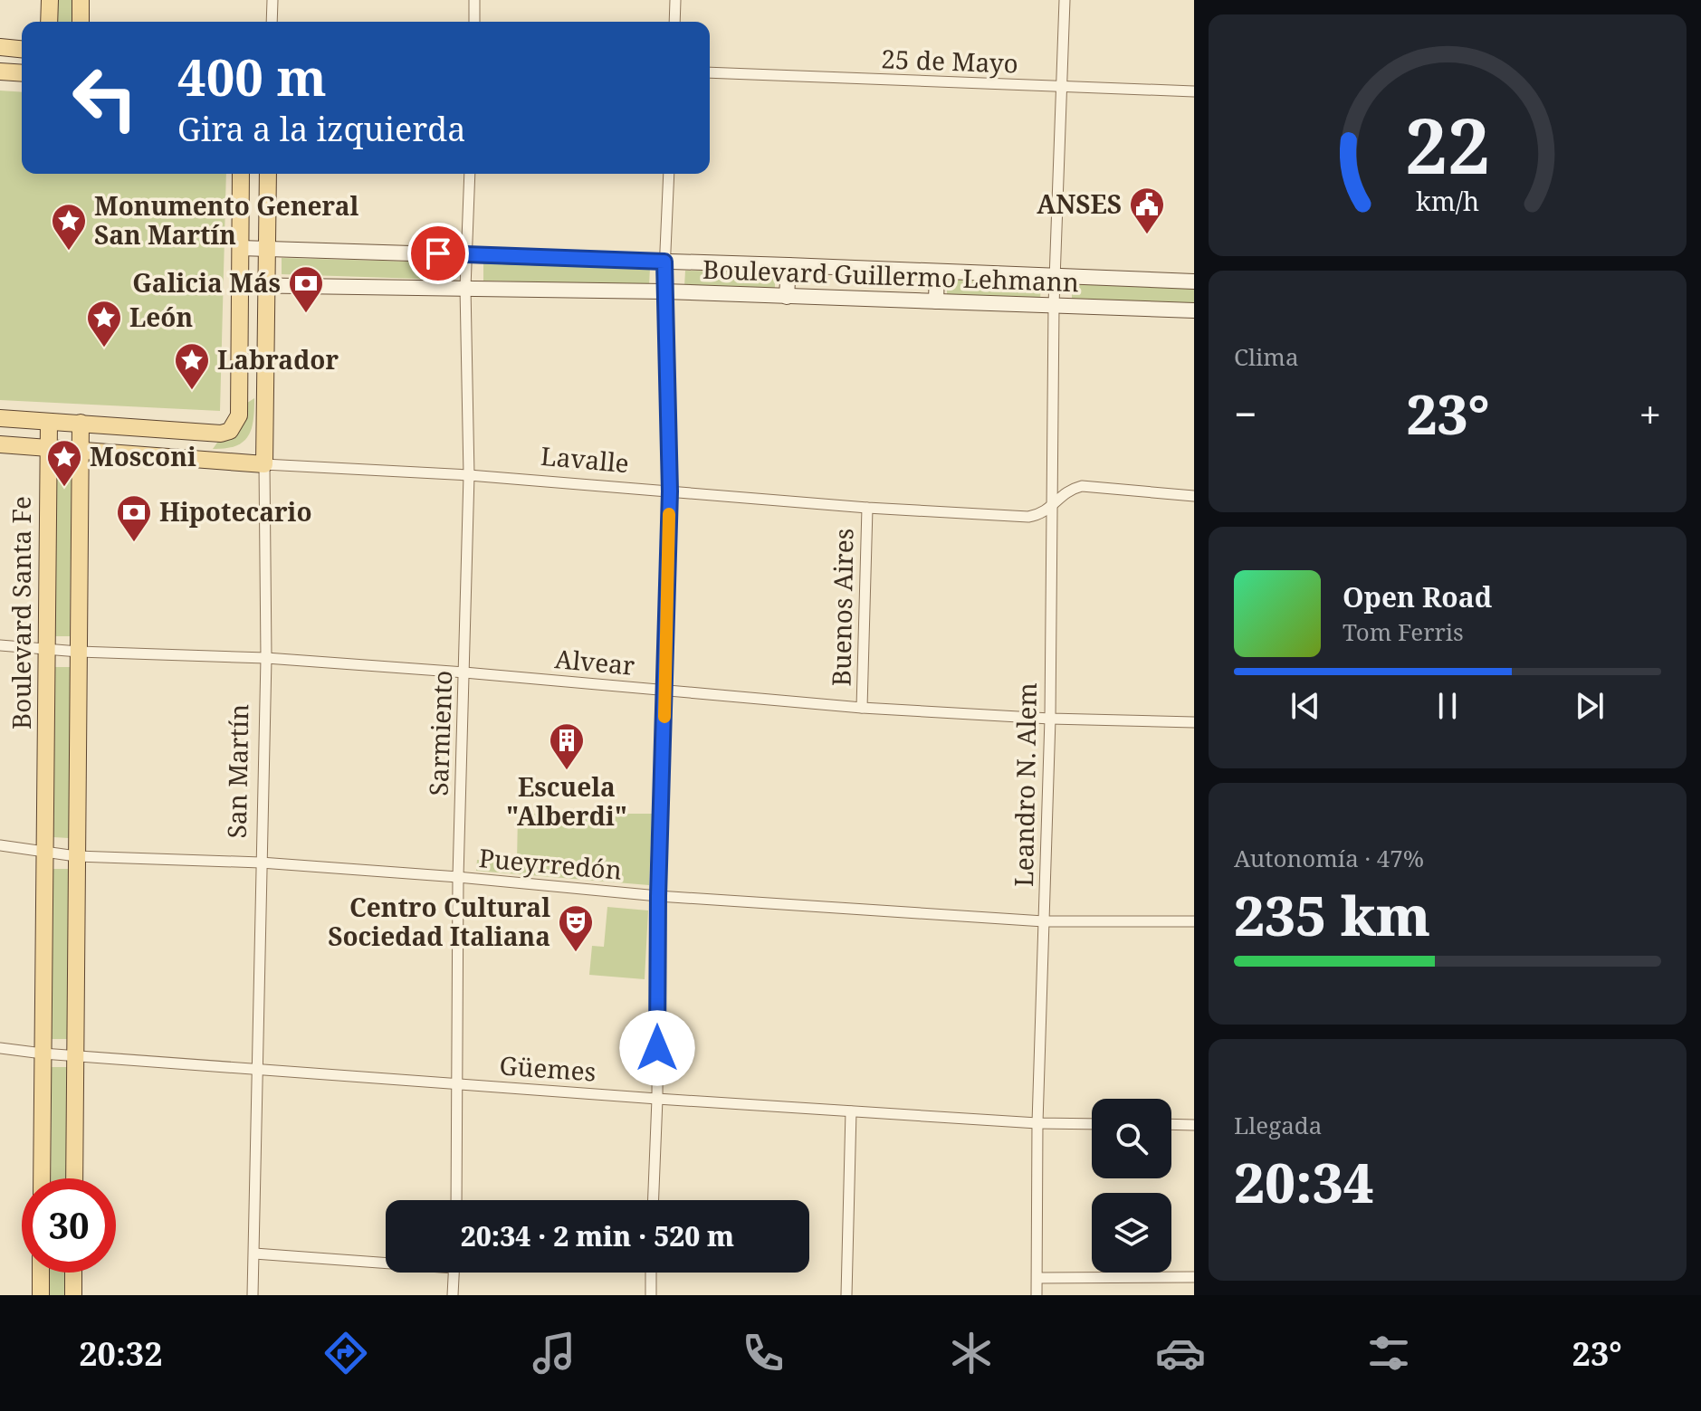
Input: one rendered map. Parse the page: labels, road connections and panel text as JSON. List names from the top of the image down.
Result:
{
  "streets": {
    "main road": [
      "Boulevard Guillermo Lehmann",
      "Lavalle",
      "Boulevard Santa Fe",
      "San Martín"
    ],
    "street": [
      "25 de Mayo",
      "Buenos Aires",
      "Alvear",
      "Sarmiento",
      "Leandro N. Alem",
      "Pueyrredón",
      "Güemes"
    ]
  },
  "crossings": [
    ["25 de Mayo", "Leandro N. Alem"],
    ["Boulevard Guillermo Lehmann", "Sarmiento"],
    ["Boulevard Guillermo Lehmann", "San Martín"],
    ["Boulevard Guillermo Lehmann", "Leandro N. Alem"],
    ["Lavalle", "Buenos Aires"],
    ["Lavalle", "Boulevard Santa Fe"],
    ["Lavalle", "Sarmiento"],
    ["Lavalle", "San Martín"],
    ["Lavalle", "Leandro N. Alem"],
    ["Buenos Aires", "Alvear"],
    ["Boulevard Santa Fe", "Alvear"],
    ["Boulevard Santa Fe", "Pueyrredón"],
    ["Boulevard Santa Fe", "Güemes"],
    ["Alvear", "Sarmiento"],
    ["Alvear", "San Martín"],
    ["Alvear", "Leandro N. Alem"],
    ["Sarmiento", "Pueyrredón"],
    ["Sarmiento", "Güemes"],
    ["San Martín", "Pueyrredón"],
    ["San Martín", "Güemes"],
    ["Leandro N. Alem", "Pueyrredón"],
    ["Leandro N. Alem", "Güemes"]
  ],
  "places": {
    "public building": ["ANSES"],
    "place": [
      "Monumento General San Martín",
      "León",
      "Labrador",
      "Mosconi"
    ],
    "bank": ["Galicia Más", "Hipotecario"],
    "building": ["Escuela \"Alberdi\""],
    "theatre": ["Centro Cultural Sociedad Italiana"]
  },
  "page": {
    "turn": ["400 m", "Gira a la izquierda"],
    "tile": [
      "Clima",
      ["Autonomía · 47%", "235 km"],
      ["Llegada", "20:34"]
    ],
    "heat": ["−", "23°", "+"],
    "song": ["Open Road", "Tom Ferris"],
    "limit": "30",
    "trip": "20:34 · 2 min · 520 m",
    "tabs": ["20:32", "23°"],
    "gauge": ["22", "km/h"]
  }
}
